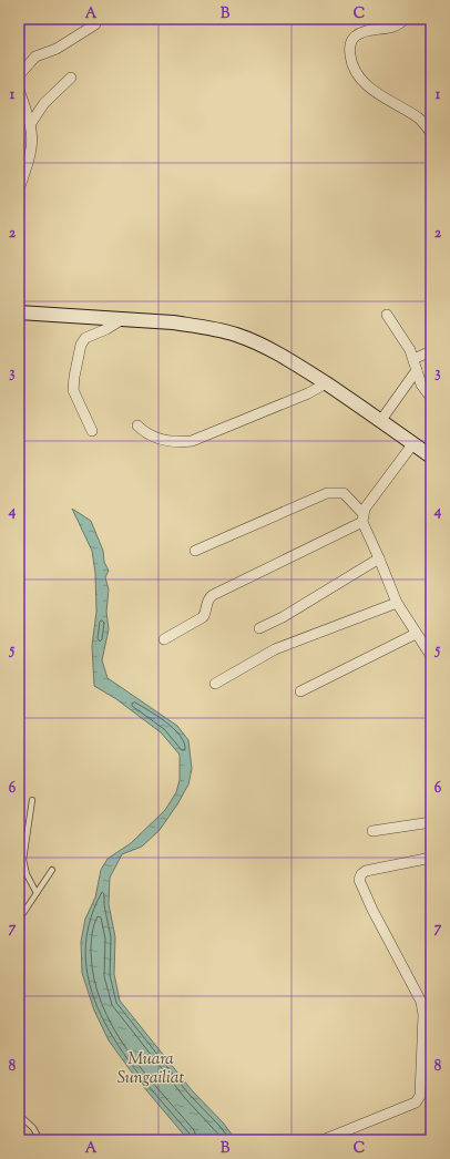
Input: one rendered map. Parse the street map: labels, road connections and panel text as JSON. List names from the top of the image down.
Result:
{
  "water": ["Muara Sungailiat"],
  "grid": {
    "columns": ["A", "B", "C"],
    "rows": [
      "1",
      "2",
      "3",
      "4",
      "5",
      "6",
      "7",
      "8"
    ]
  }
}
